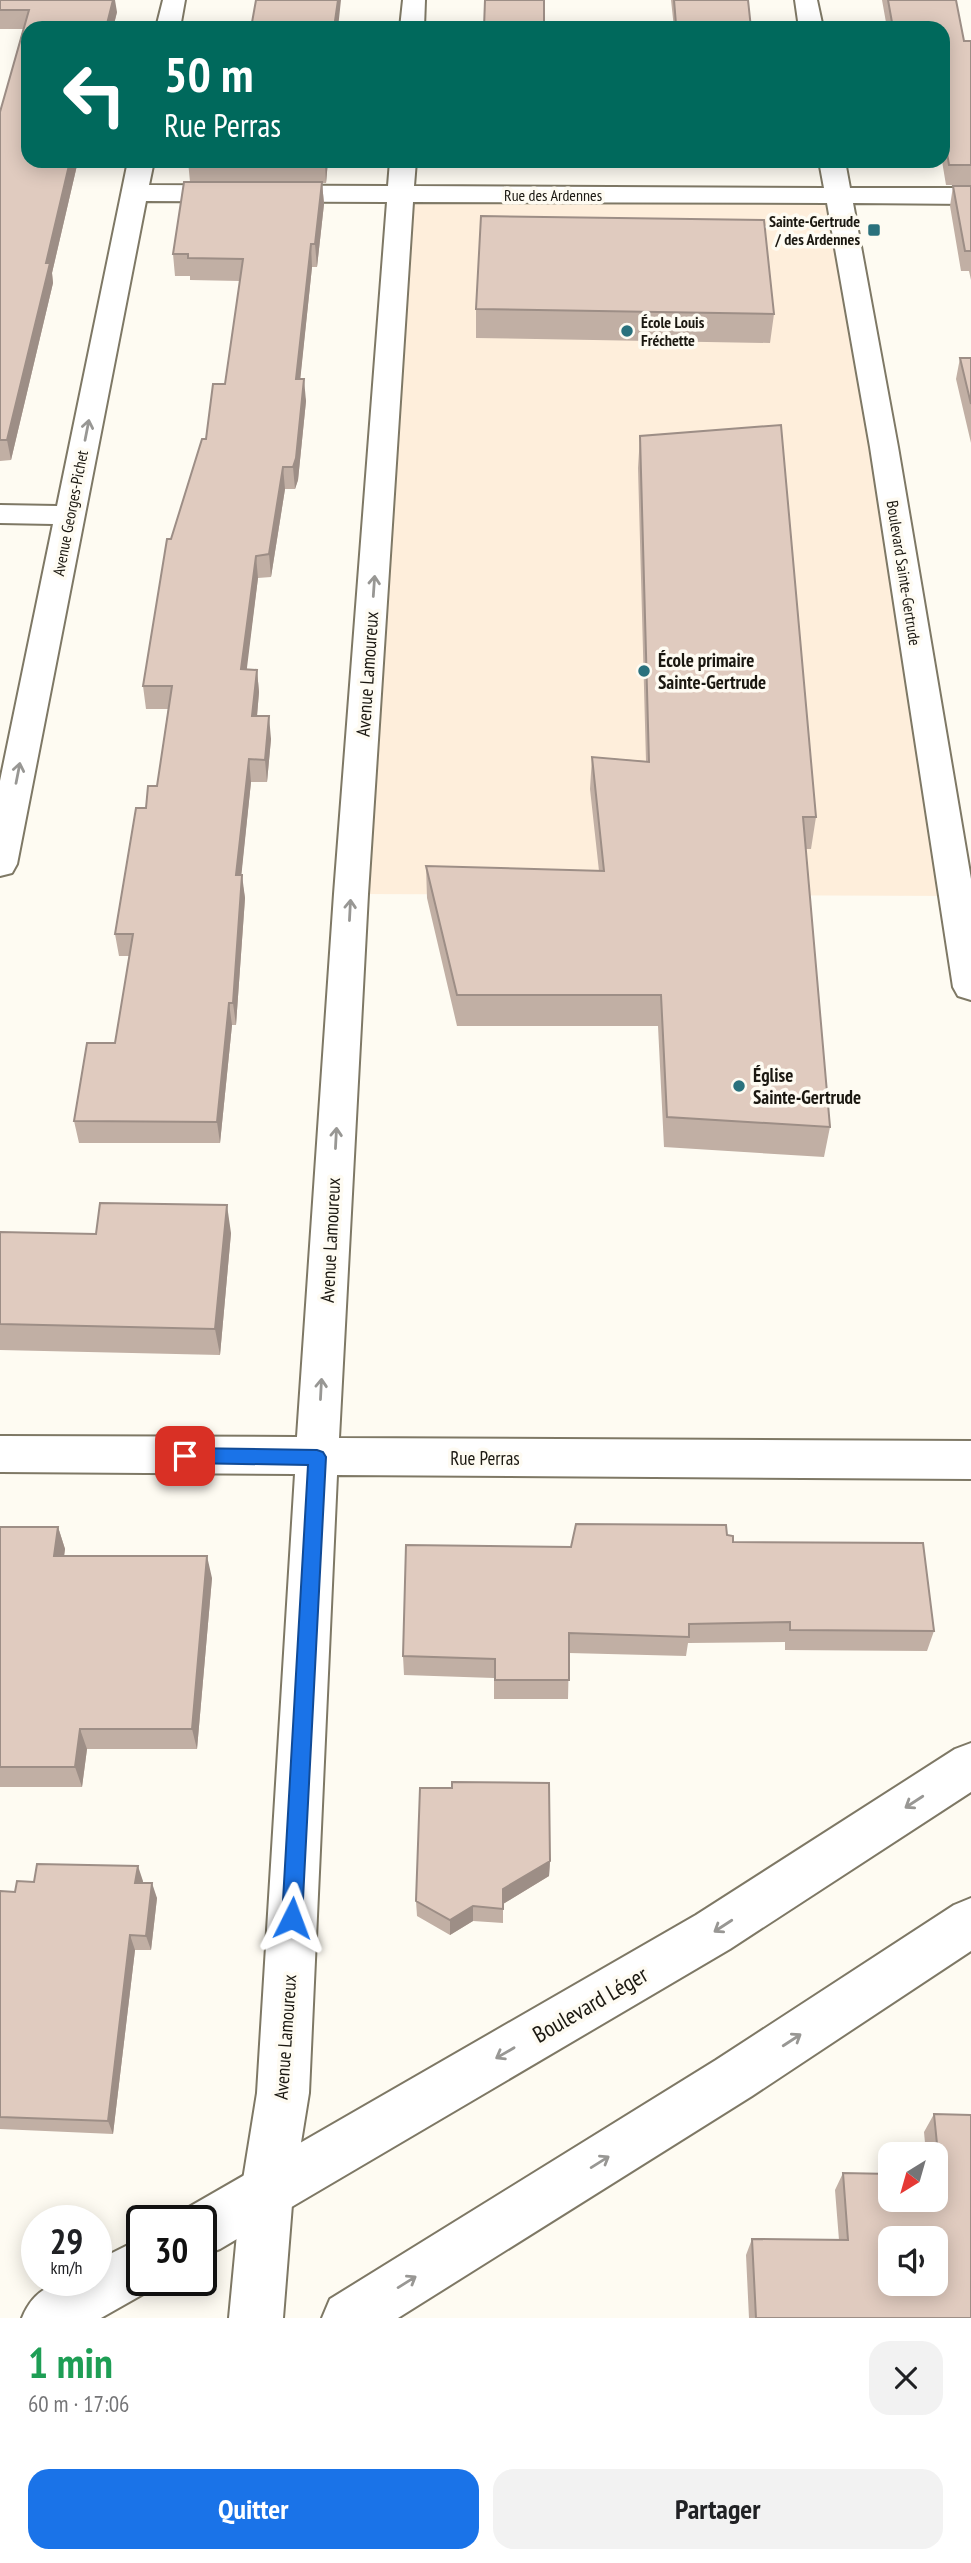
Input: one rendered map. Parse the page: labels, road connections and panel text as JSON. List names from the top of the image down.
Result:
{
  "streets": {
    "street": [
      "Rue des Ardennes",
      "Avenue Georges-Pichet",
      "Boulevard Sainte-Gertrude",
      "Avenue Lamoureux",
      "Rue Perras",
      "Boulevard Léger"
    ]
  },
  "crossings": [
    ["Rue des Ardennes", "Avenue Georges-Pichet"],
    ["Rue des Ardennes", "Boulevard Sainte-Gertrude"],
    ["Rue des Ardennes", "Avenue Lamoureux"],
    ["Avenue Lamoureux", "Rue Perras"],
    ["Avenue Lamoureux", "Boulevard Léger"]
  ],
  "one_way": ["Avenue Georges-Pichet", "Avenue Lamoureux"],
  "places": {
    "transit": ["Sainte-Gertrude / des Ardennes"],
    "other": ["École Louis Fréchette", "École primaire Sainte-Gertrude", "Église Sainte-Gertrude"]
  },
  "north": "bottom left",
  "page": {
    "turn": ["50 m", "Rue Perras"],
    "speed": "29 km/h",
    "limit": "30",
    "heading": ["1 min", "60 m · 17:06"],
    "buttons": ["Quitter", "Partager"]
  }
}
